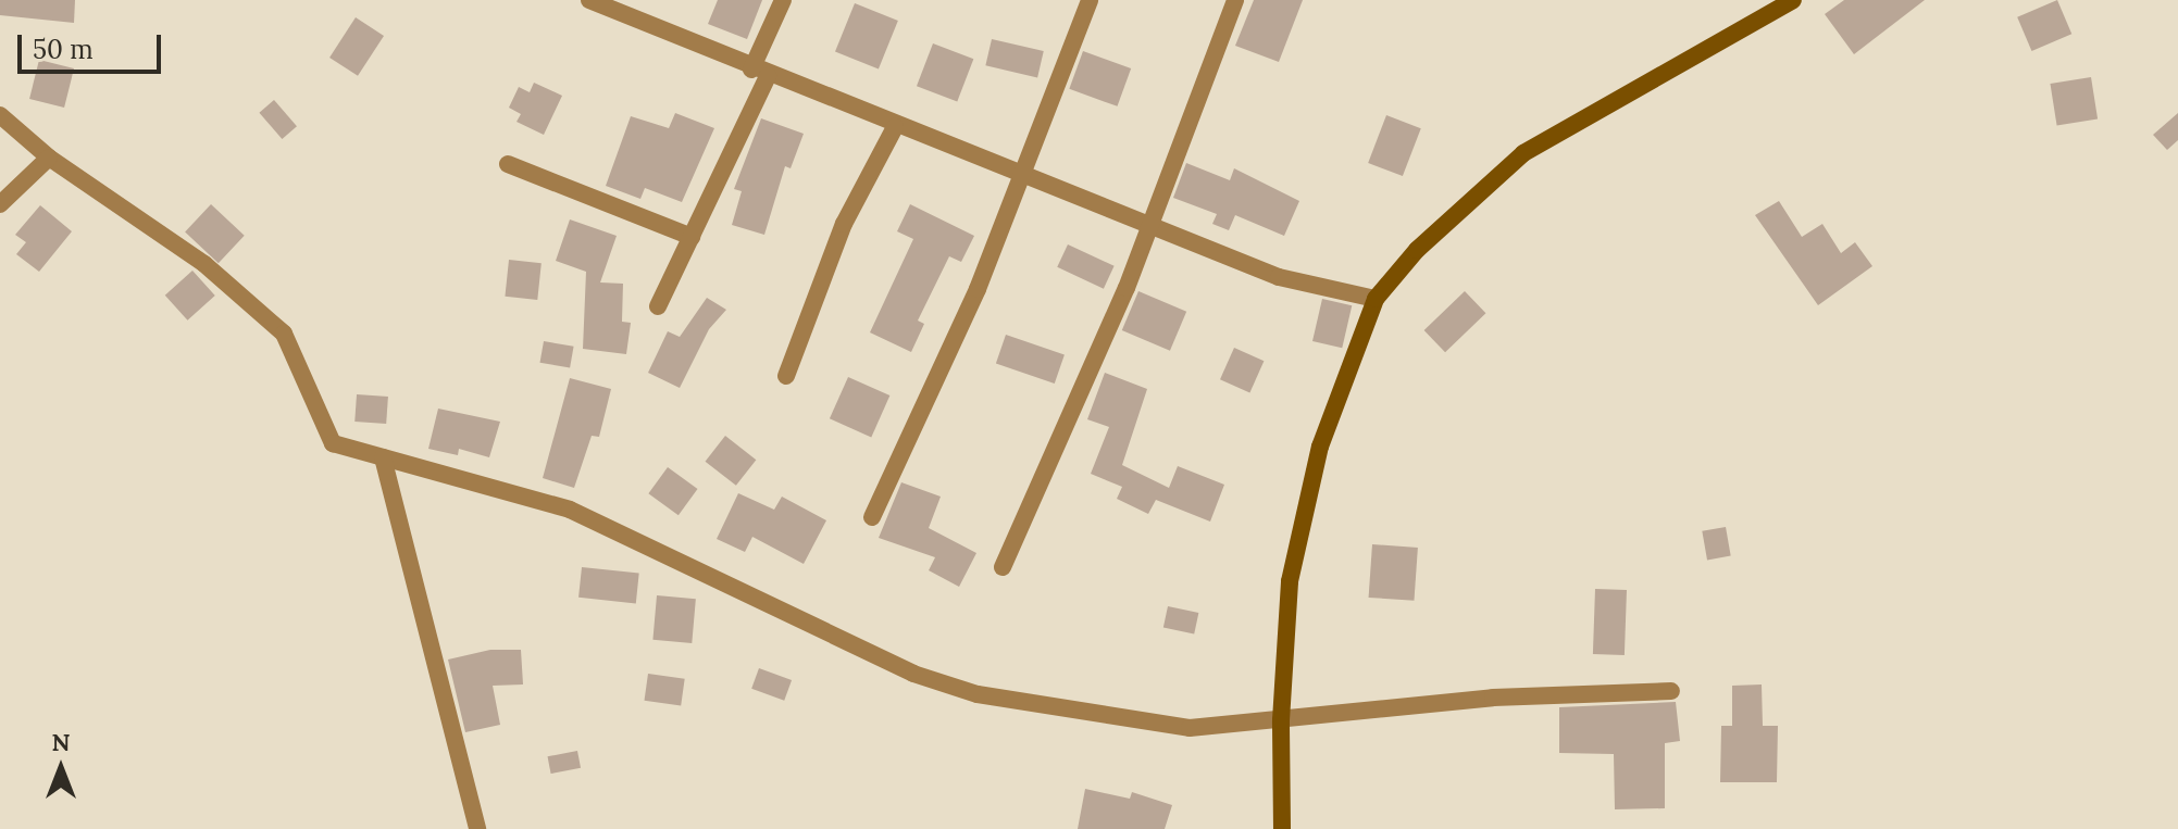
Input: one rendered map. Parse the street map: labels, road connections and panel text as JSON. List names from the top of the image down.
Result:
{
  "scale_bar": "50 m",
  "north": "top"
}
